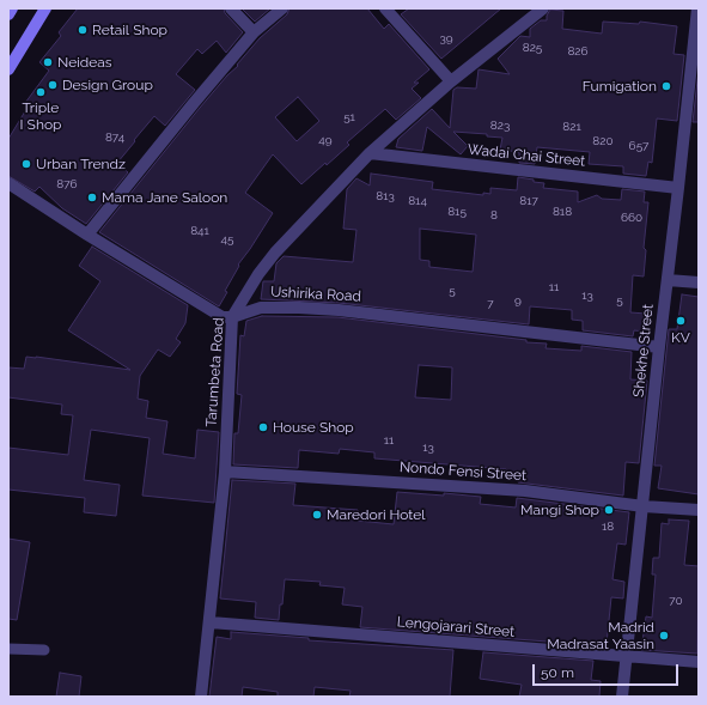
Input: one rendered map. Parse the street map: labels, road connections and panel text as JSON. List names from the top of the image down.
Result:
{
  "streets": {
    "street": [
      "Wadai Chai Street",
      "Ushirika Road",
      "Shekhe Street",
      "Tarumbeta Road",
      "Nondo Fensi Street",
      "Lengojarari Street"
    ]
  },
  "crossings": [
    ["Wadai Chai Street", "Shekhe Street"],
    ["Wadai Chai Street", "Tarumbeta Road"],
    ["Ushirika Road", "Shekhe Street"],
    ["Ushirika Road", "Tarumbeta Road"],
    ["Shekhe Street", "Nondo Fensi Street"],
    ["Shekhe Street", "Lengojarari Street"],
    ["Tarumbeta Road", "Nondo Fensi Street"],
    ["Tarumbeta Road", "Lengojarari Street"]
  ],
  "places": [
    "Retail Shop",
    "Neideas",
    "Design Group",
    "Fumigation",
    "Triple I Shop",
    "Urban Trendz",
    "Mama Jane Saloon",
    "KV",
    "House Shop",
    "Mangi Shop",
    "Maredori Hotel",
    "Madrid Madrasat Yaasin"
  ],
  "house_numbers": [
    "39",
    "825",
    "826",
    "51",
    "823",
    "821",
    "874",
    "49",
    "820",
    "657",
    "876",
    "813",
    "814",
    "817",
    "815",
    "818",
    "8",
    "660",
    "841",
    "45",
    "11",
    "5",
    "13",
    "9",
    "5",
    "7",
    "11",
    "13",
    "18",
    "70"
  ],
  "scale_bar": "50 m"
}
